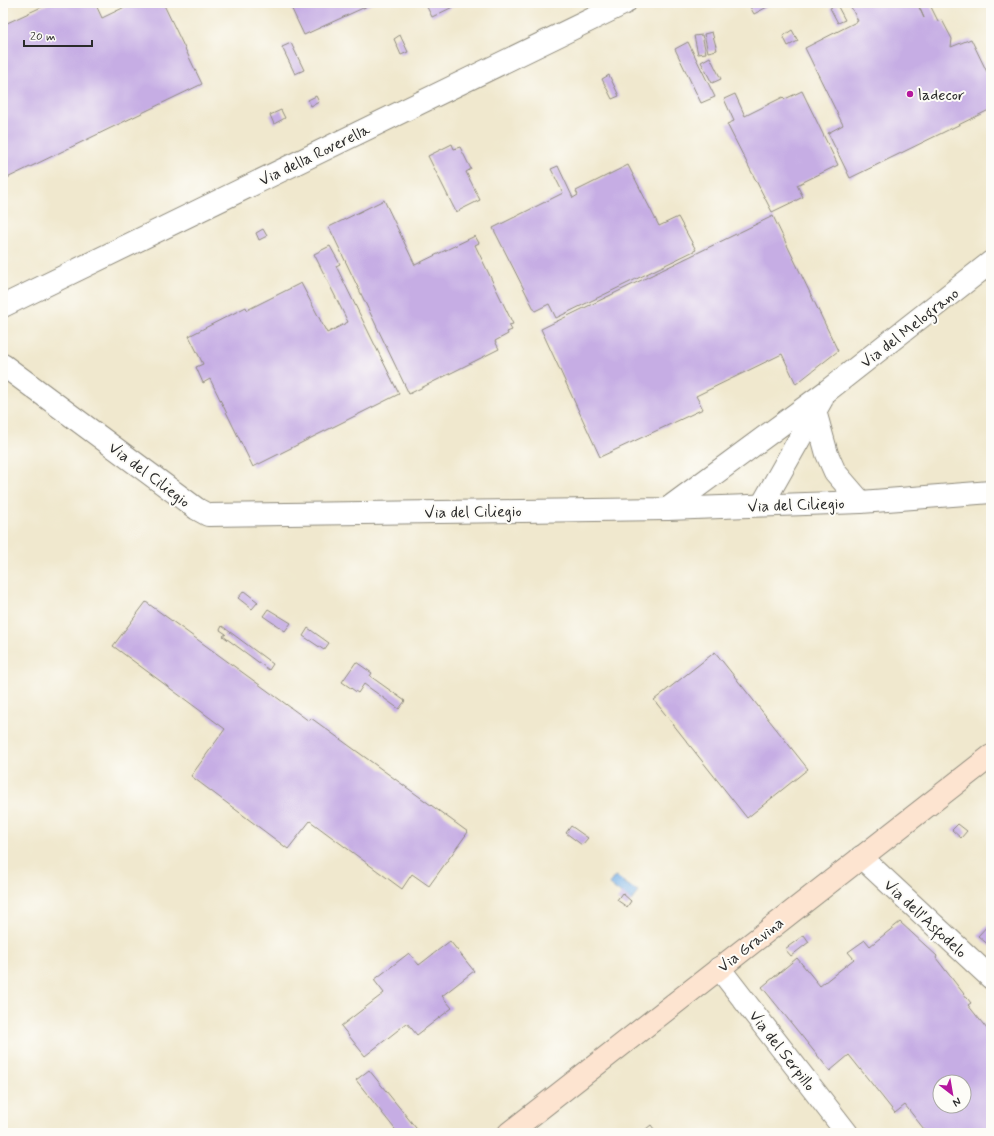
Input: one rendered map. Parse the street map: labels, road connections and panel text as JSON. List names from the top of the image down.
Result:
{
  "streets": {
    "main road": ["Via Gravina"],
    "street": [
      "Via della Roverella",
      "Via del Melograno",
      "Via del Ciliegio",
      "Via dell'Asfodelo",
      "Via del Serpillo"
    ]
  },
  "crossings": [
    ["Via del Melograno", "Via del Ciliegio"],
    ["Via dell'Asfodelo", "Via Gravina"],
    ["Via Gravina", "Via del Serpillo"]
  ],
  "places": ["ladecor"],
  "scale_bar": "20 m",
  "north": "bottom right"
}
